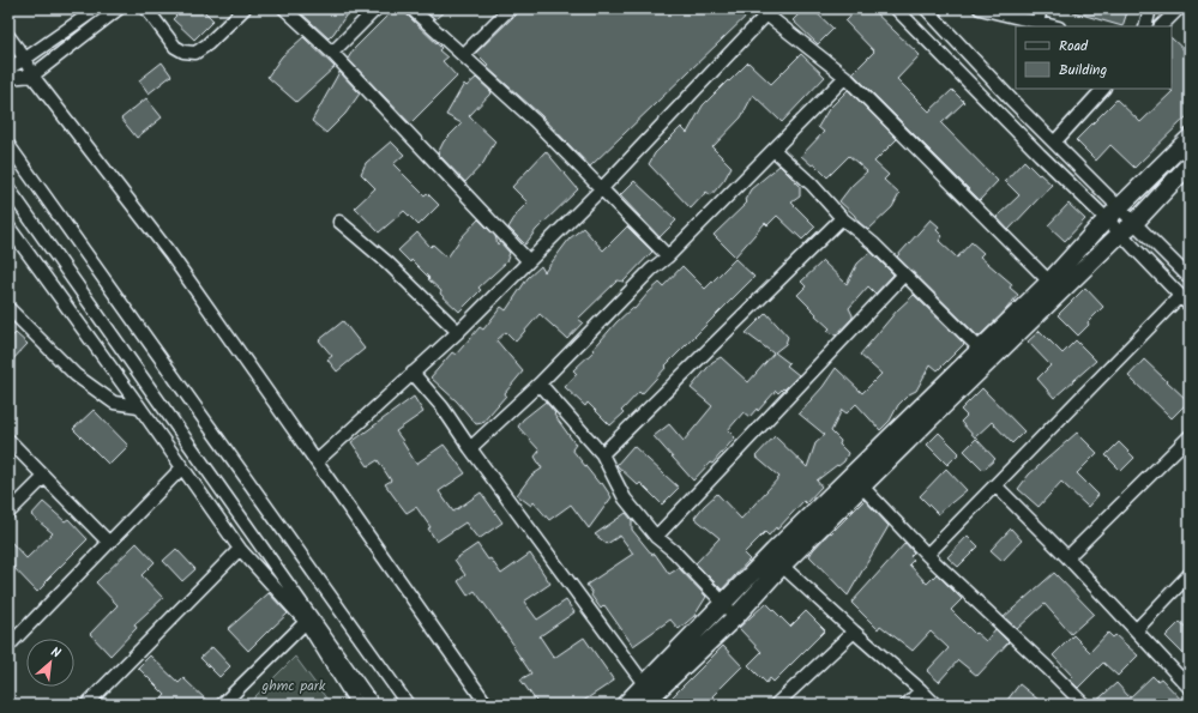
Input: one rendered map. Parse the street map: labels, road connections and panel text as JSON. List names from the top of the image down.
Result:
{
  "parks": ["ghmc park"],
  "legend": ["Road", "Building"],
  "north": "top right"
}
